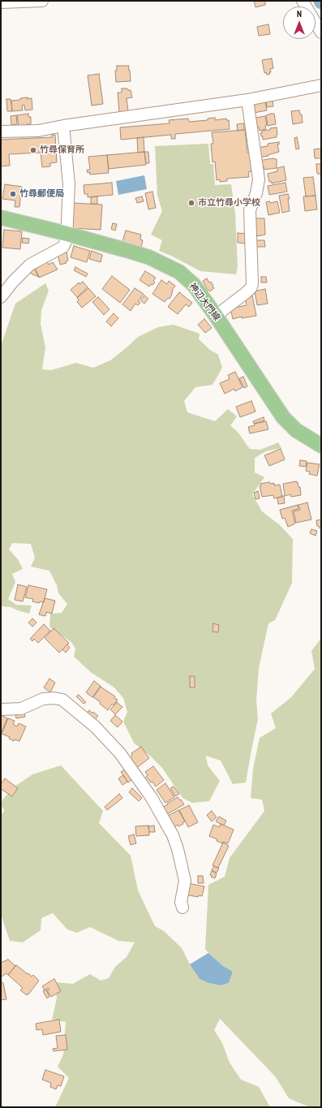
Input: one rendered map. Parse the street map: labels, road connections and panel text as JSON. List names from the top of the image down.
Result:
{
  "streets": {
    "main road": ["神辺大門線"]
  },
  "places": ["竹尋保育所", "竹尋郵便局", "市立竹尋小学校"],
  "north": "top"
}
